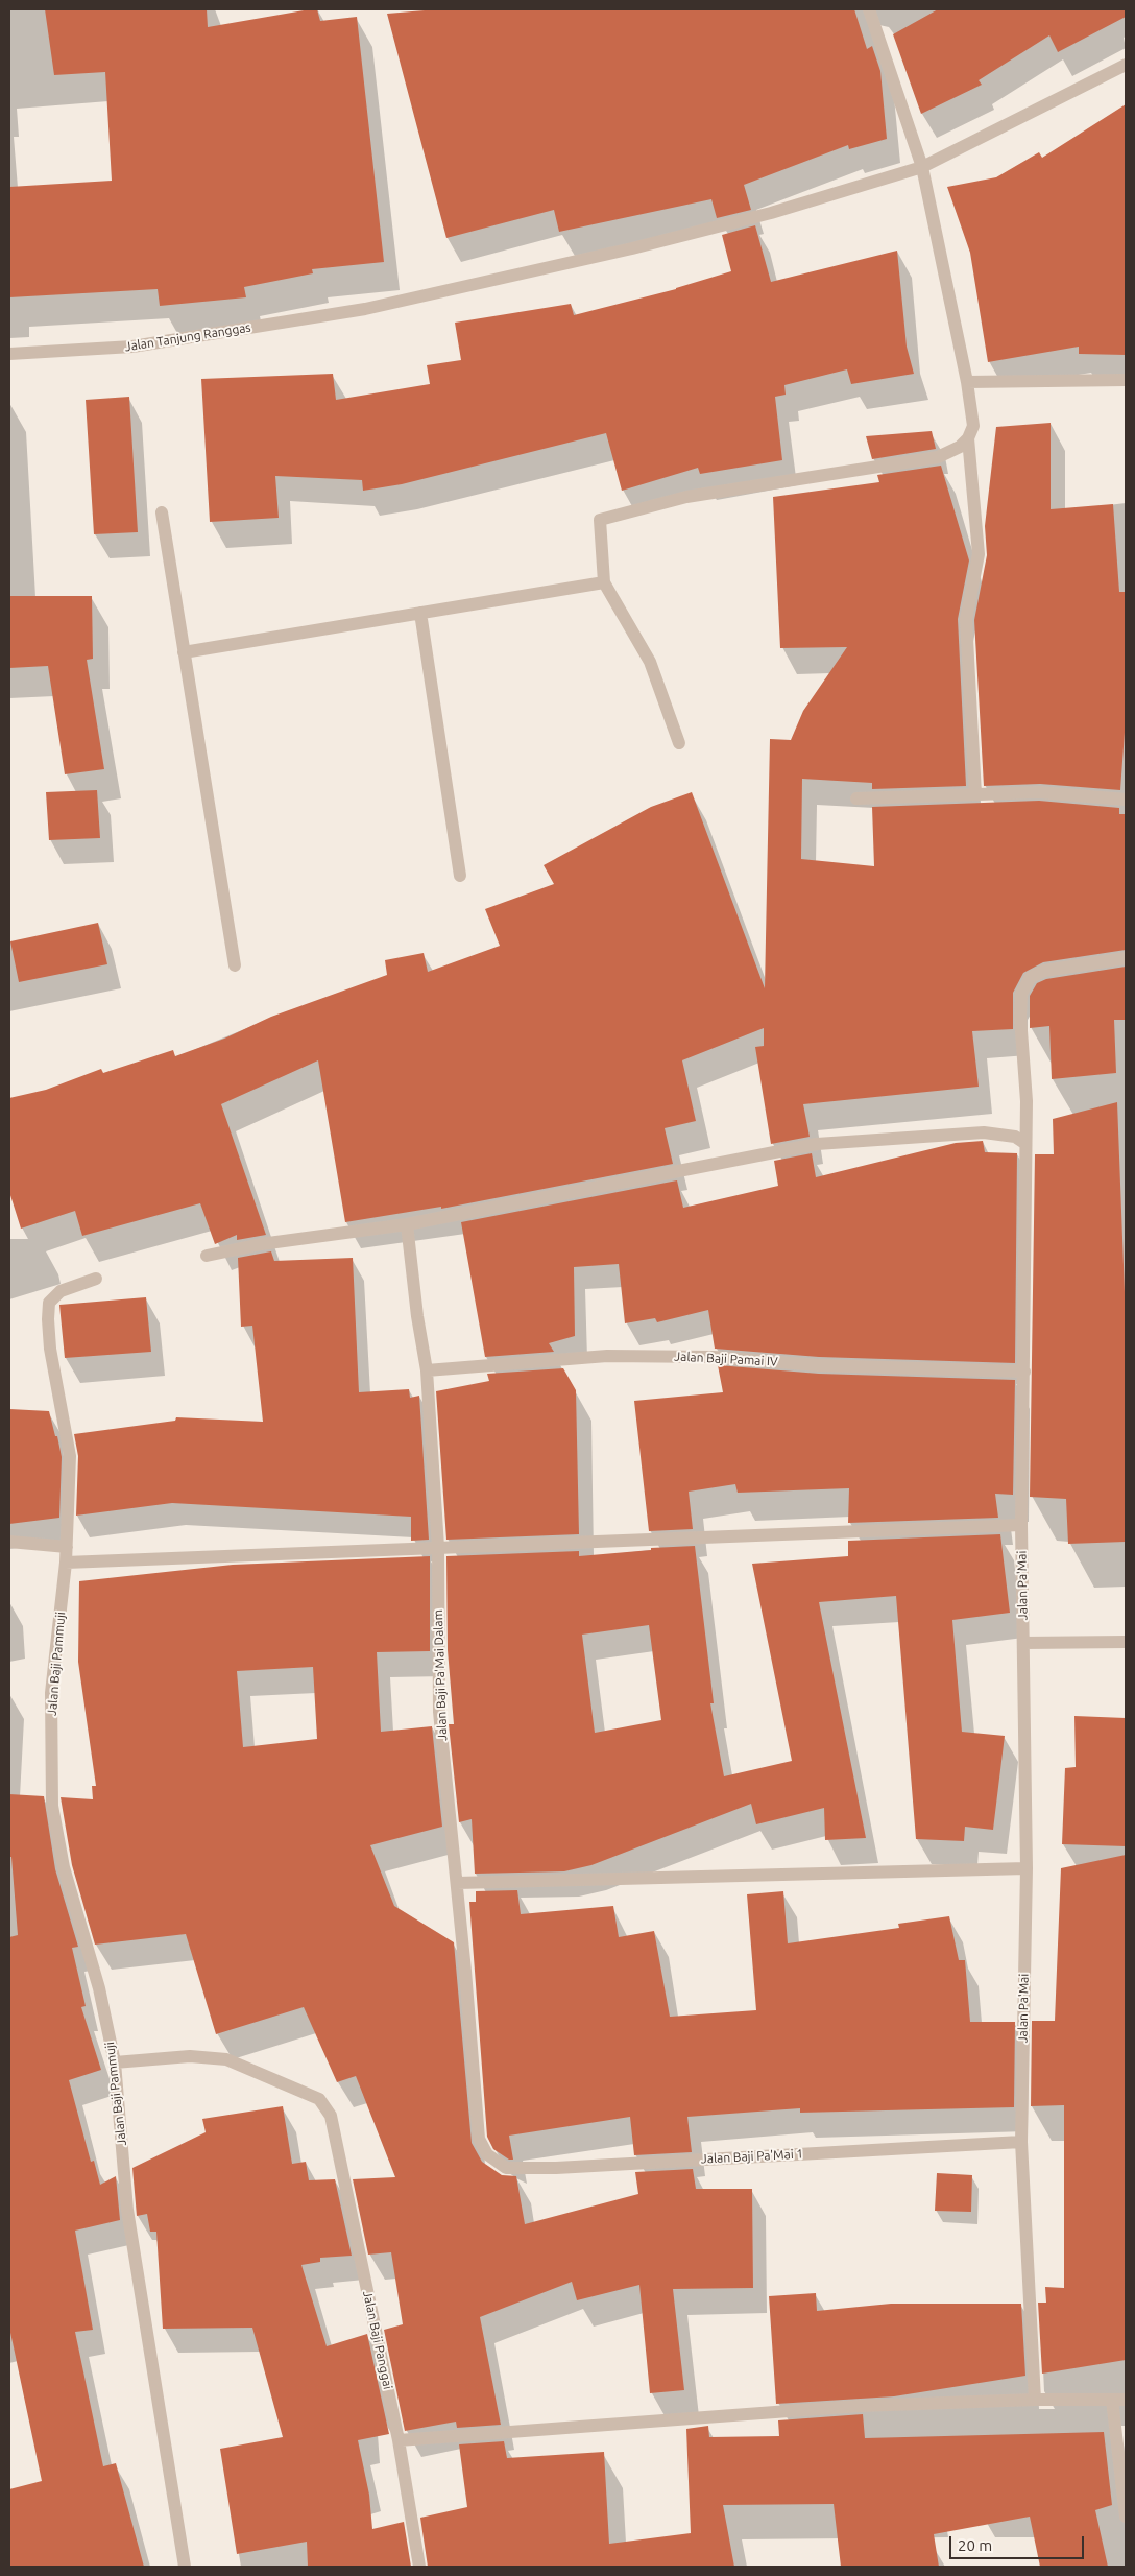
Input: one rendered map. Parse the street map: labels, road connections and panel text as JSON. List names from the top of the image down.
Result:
{
  "streets": {
    "street": [
      "Jalan Tanjung Ranggas",
      "Jalan Baji Pamai IV",
      "Jalan Pa'Mai",
      "Jalan Baji Pammuji",
      "Jalan Baji Pa'Mai Dalam",
      "Jalan Baji Pa'Mai 1",
      "Jalan Baji Panggai"
    ]
  },
  "crossings": [
    ["Jalan Baji Pamai IV", "Jalan Pa'Mai"],
    ["Jalan Baji Pamai IV", "Jalan Baji Pa'Mai Dalam"],
    ["Jalan Pa'Mai", "Jalan Baji Pa'Mai 1"],
    ["Jalan Baji Pammuji", "Jalan Baji Panggai"],
    ["Jalan Baji Pa'Mai Dalam", "Jalan Baji Pa'Mai 1"]
  ],
  "scale_bar": "20 m"
}
